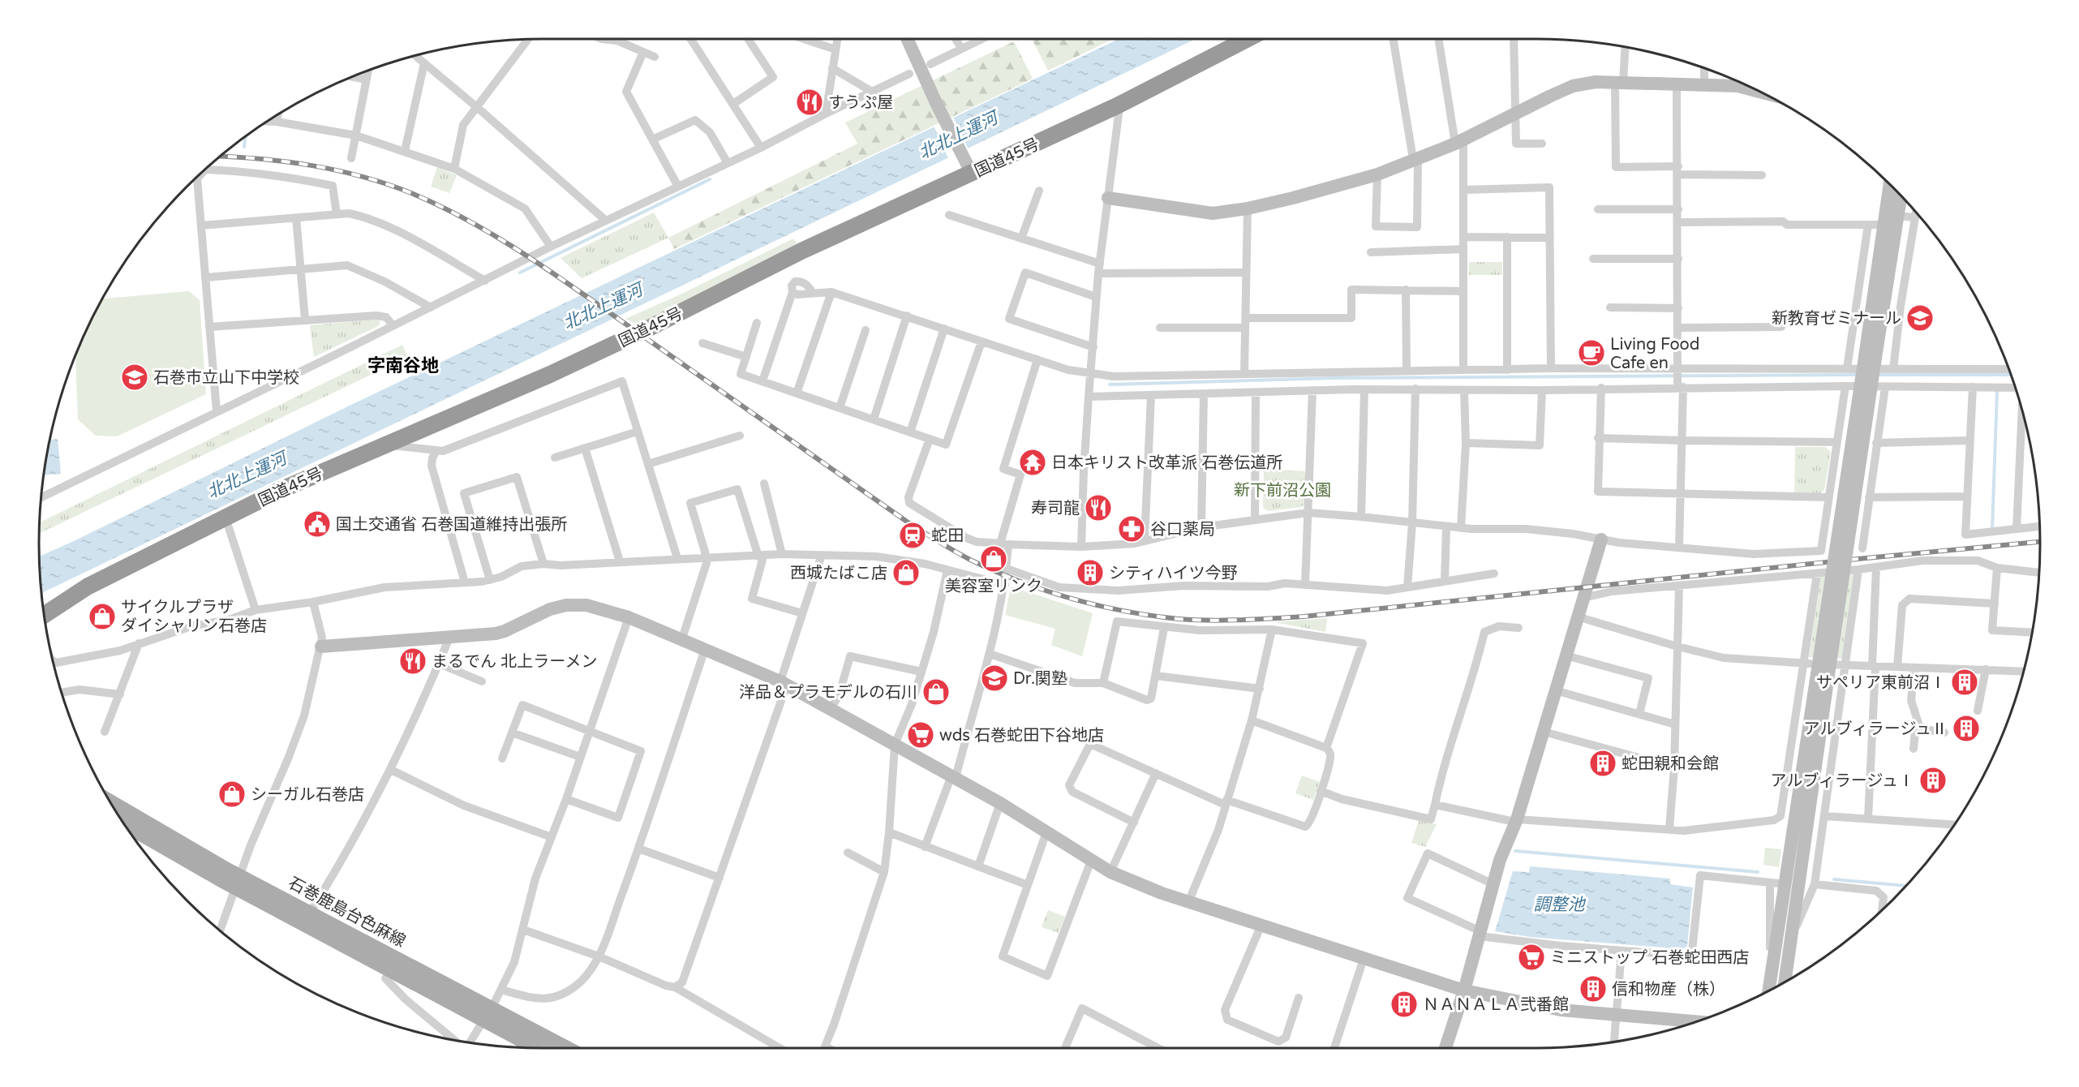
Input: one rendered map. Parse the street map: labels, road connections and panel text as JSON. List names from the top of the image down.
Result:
{
  "streets": {
    "highway": ["国道45号"],
    "main road": ["石巻鹿島台色麻線"]
  },
  "districts": ["字南谷地"],
  "water": ["北北上運河", "調整池"],
  "parks": ["新下前沼公園"],
  "places": {
    "restaurant": ["すうぷ屋", "寿司龍", "まるでん 北上ラーメン"],
    "school or university": ["新教育ゼミナール", "石巻市立山下中学校", "Dr.関塾"],
    "cafe": ["Living Food Cafe en"],
    "temple": ["日本キリスト改革派 石巻伝道所"],
    "public building": ["国土交通省 石巻国道維持出張所"],
    "pharmacy": ["谷口薬局"],
    "station": ["蛇田"],
    "shop": [
      "美容室リンク",
      "西城たばこ店",
      "サイクルプラザ ダイシャリン石巻店",
      "洋品＆プラモデルの石川",
      "シーガル石巻店"
    ],
    "building": [
      "シティハイツ今野",
      "サペリア東前沼Ⅰ",
      "アルブィラージュⅡ",
      "蛇田親和会館",
      "アルブィラージュⅠ",
      "信和物産（株）",
      "ＮＡＮＡＬＡ弐番館"
    ],
    "supermarket": ["wds 石巻蛇田下谷地店", "ミニストップ 石巻蛇田西店"]
  }
}
